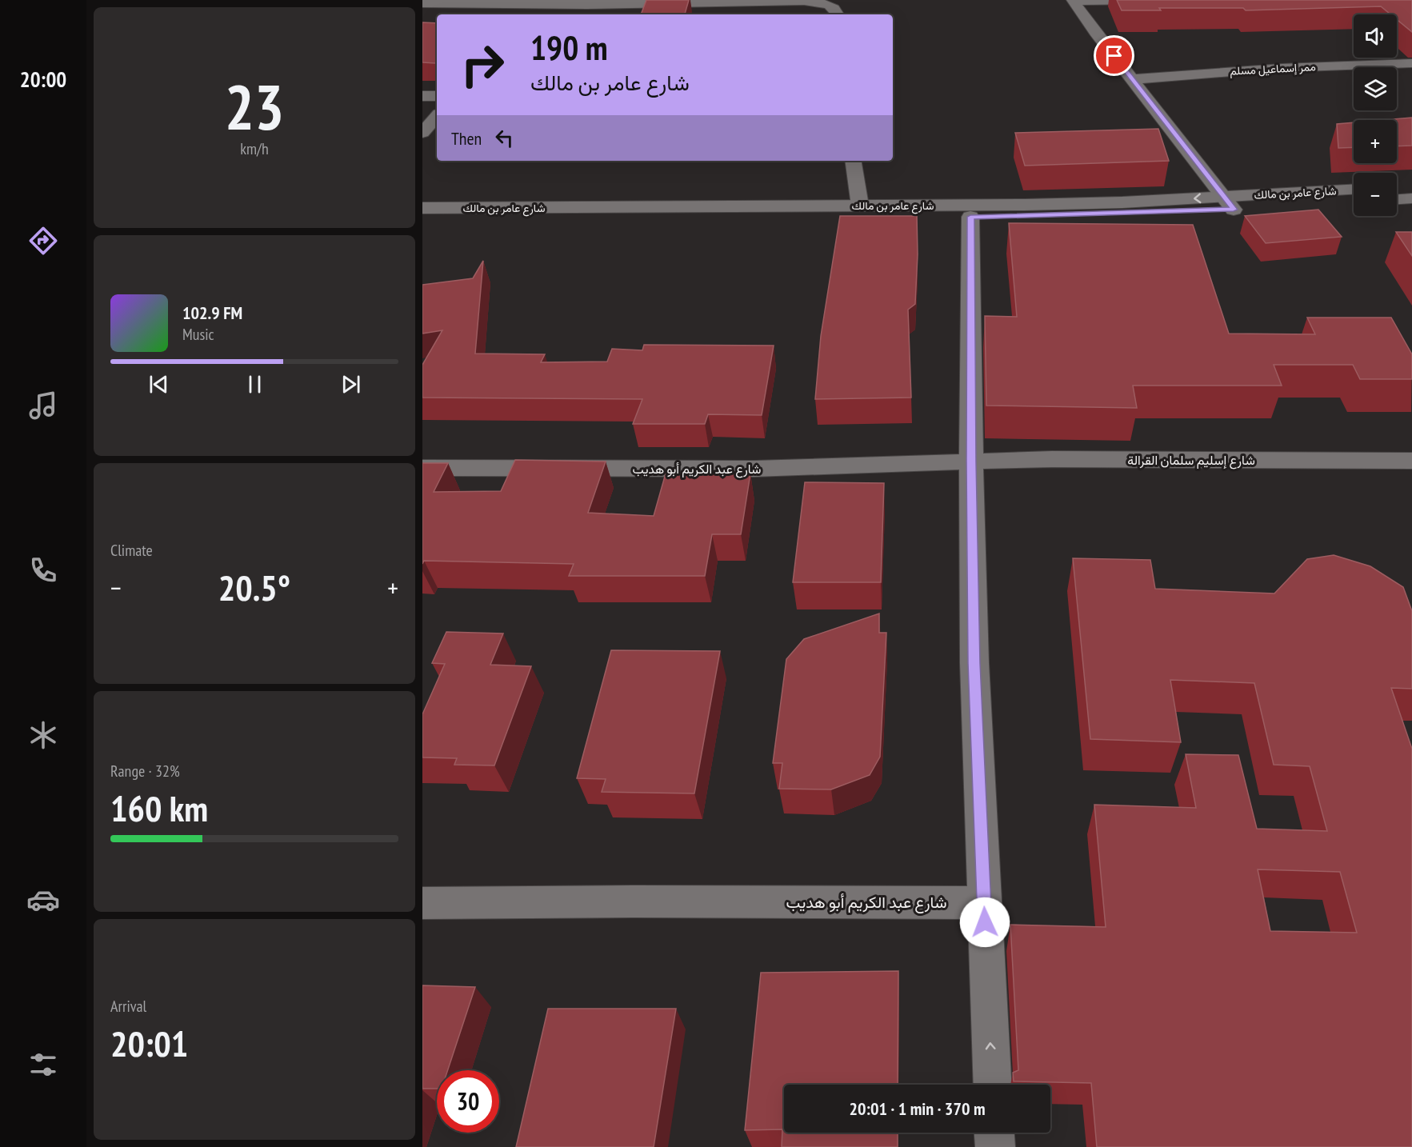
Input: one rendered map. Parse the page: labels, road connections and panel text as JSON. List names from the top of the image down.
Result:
{
  "streets": {
    "street": [
      "ممر إسماعيل مسلم",
      "شارع عامر بن مالك",
      "شارع إسليم سلمان القرالة",
      "شارع عبد الكريم أبو هديب"
    ]
  },
  "crossings": [
    ["شارع إسليم سلمان القرالة", "شارع عبد الكريم أبو هديب"]
  ],
  "page": {
    "tabs": "20:00",
    "tile": [
      ["23", "km/h"],
      "Climate",
      ["Range · 32%", "160 km"],
      ["Arrival", "20:01"]
    ],
    "map_buttons": ["+", "−"],
    "turn": ["190 m", "شارع عامر بن مالك"],
    "then": "Then",
    "song": ["102.9 FM", "Music"],
    "heat": ["−", "20.5°", "+"],
    "limit": "30",
    "trip": "20:01 · 1 min · 370 m"
  }
}
